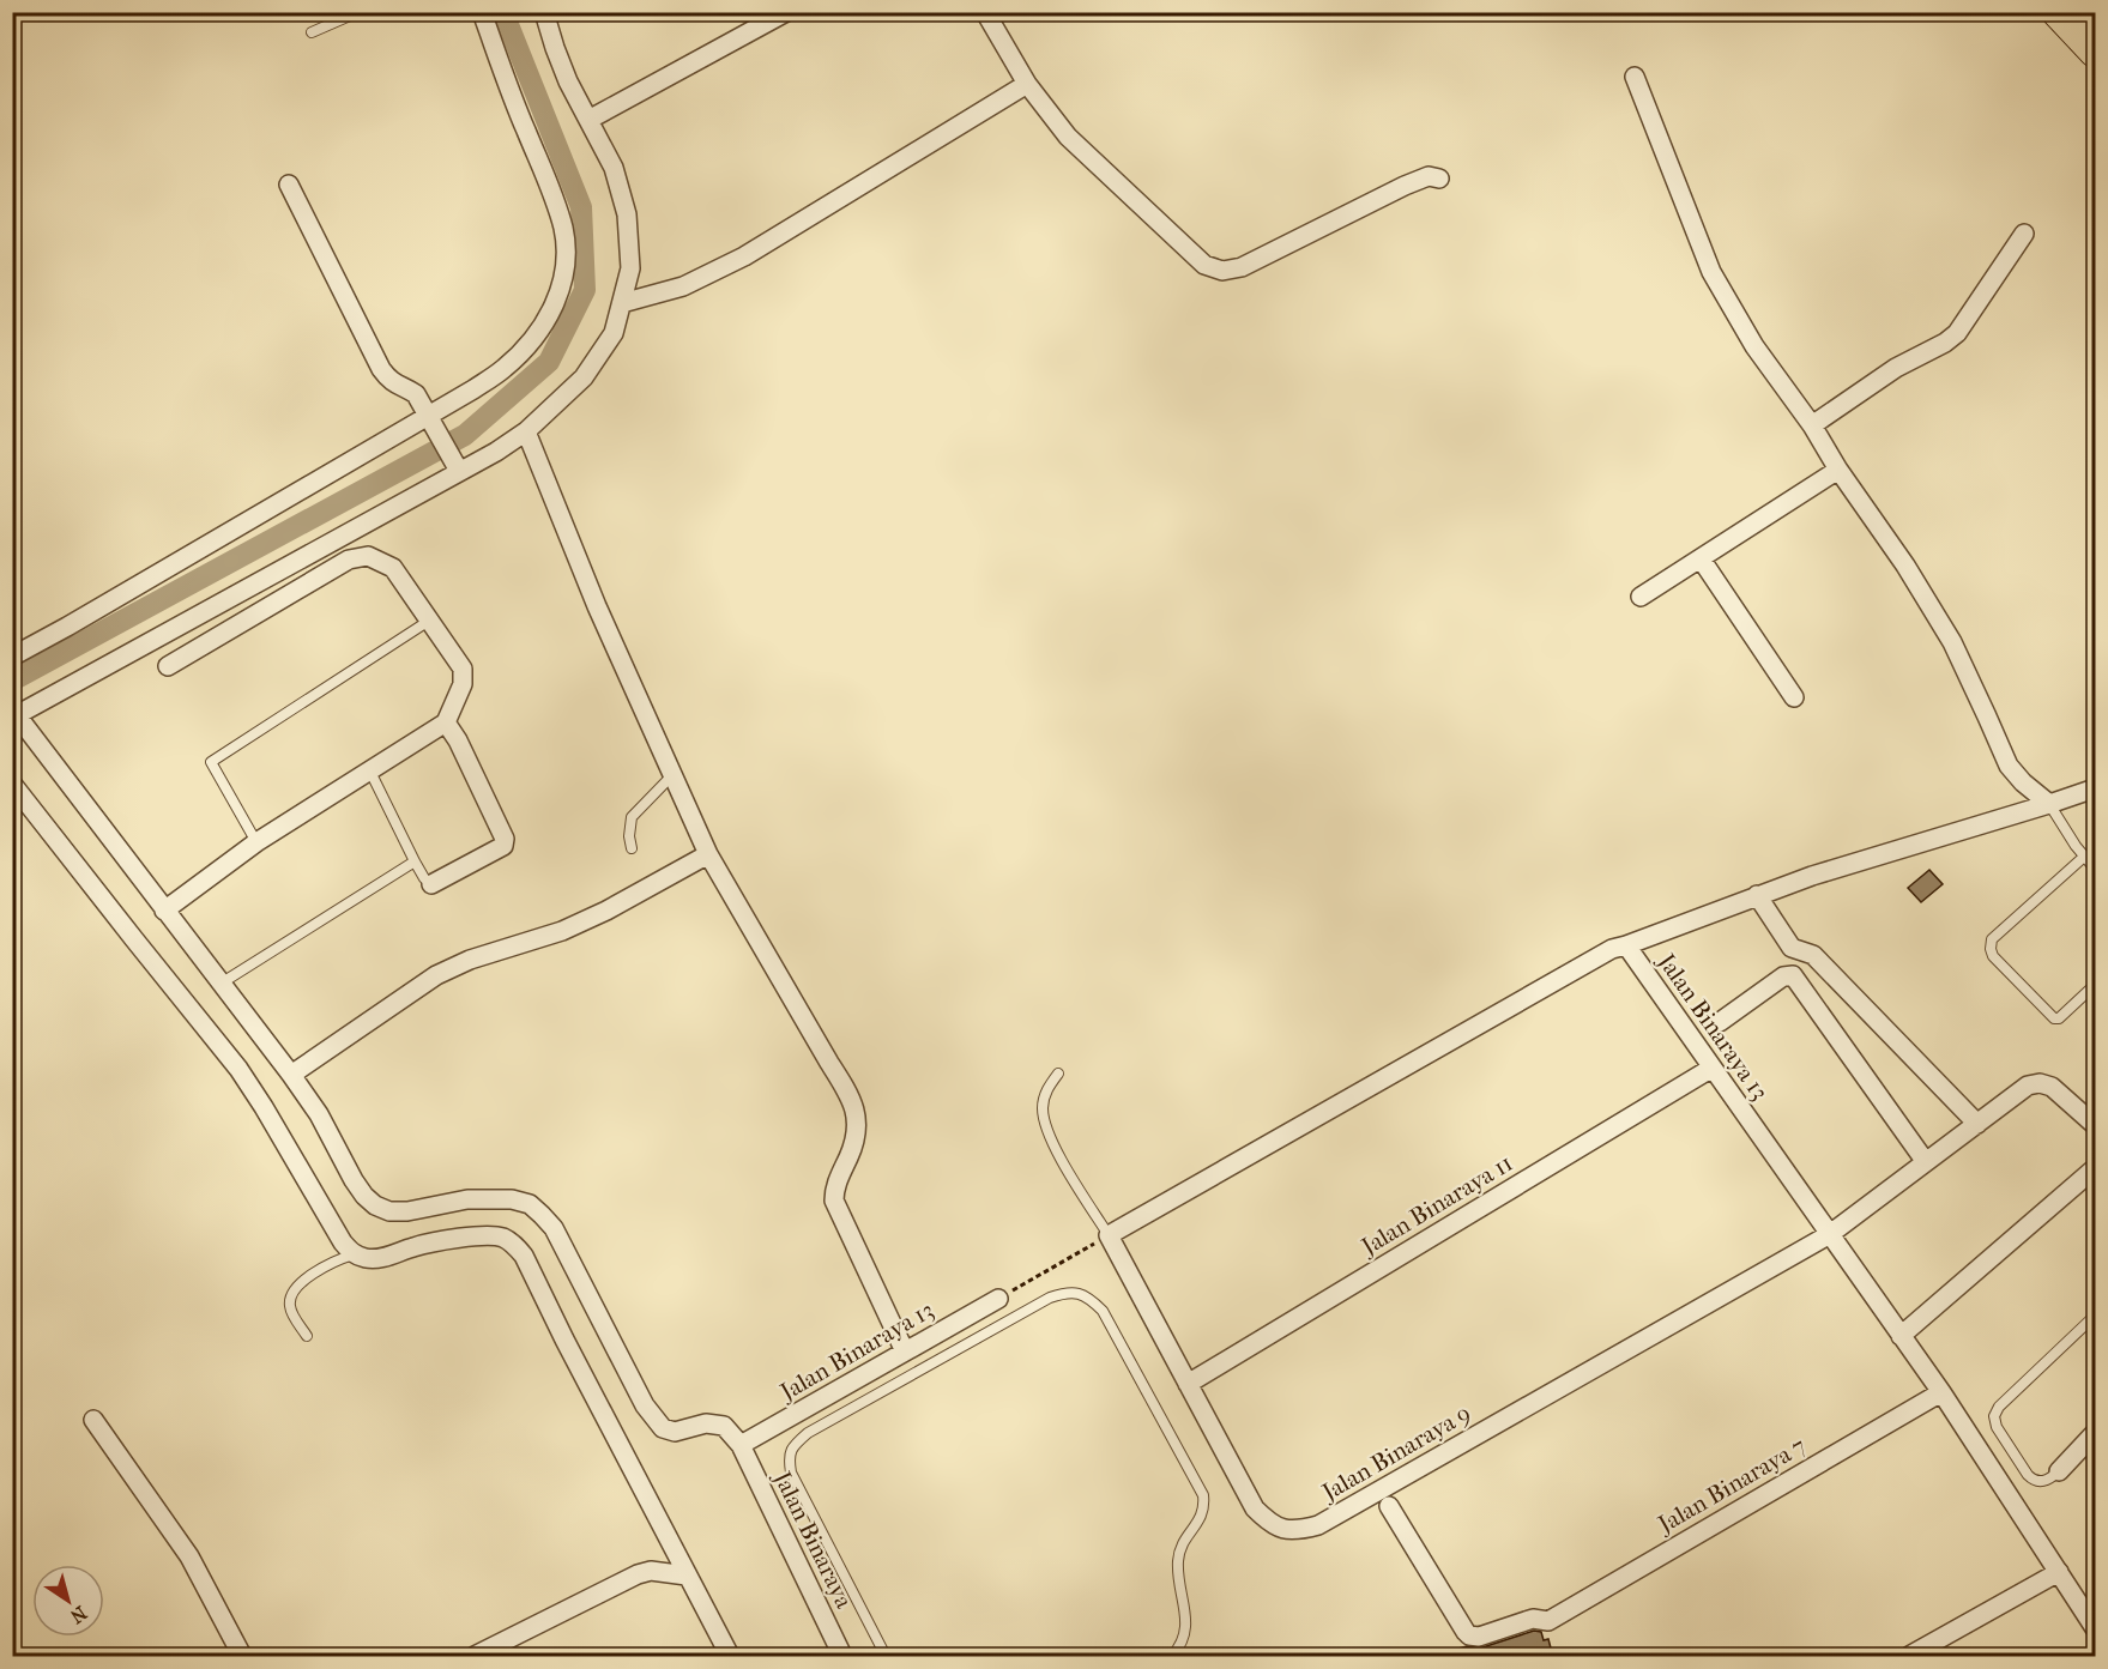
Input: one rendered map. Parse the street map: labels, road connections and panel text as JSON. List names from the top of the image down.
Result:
{
  "streets": {
    "street": [
      "Jalan Binaraya 13",
      "Jalan Binaraya 11",
      "Jalan Binaraya 9",
      "Jalan Binaraya 7",
      "Jalan Binaraya"
    ]
  },
  "crossings": [
    ["Jalan Binaraya 13", "Jalan Binaraya 11"],
    ["Jalan Binaraya 13", "Jalan Binaraya 9"],
    ["Jalan Binaraya 13", "Jalan Binaraya 7"],
    ["Jalan Binaraya 13", "Jalan Binaraya"],
    ["Jalan Binaraya 11", "Jalan Binaraya 9"]
  ],
  "north": "bottom right"
}
